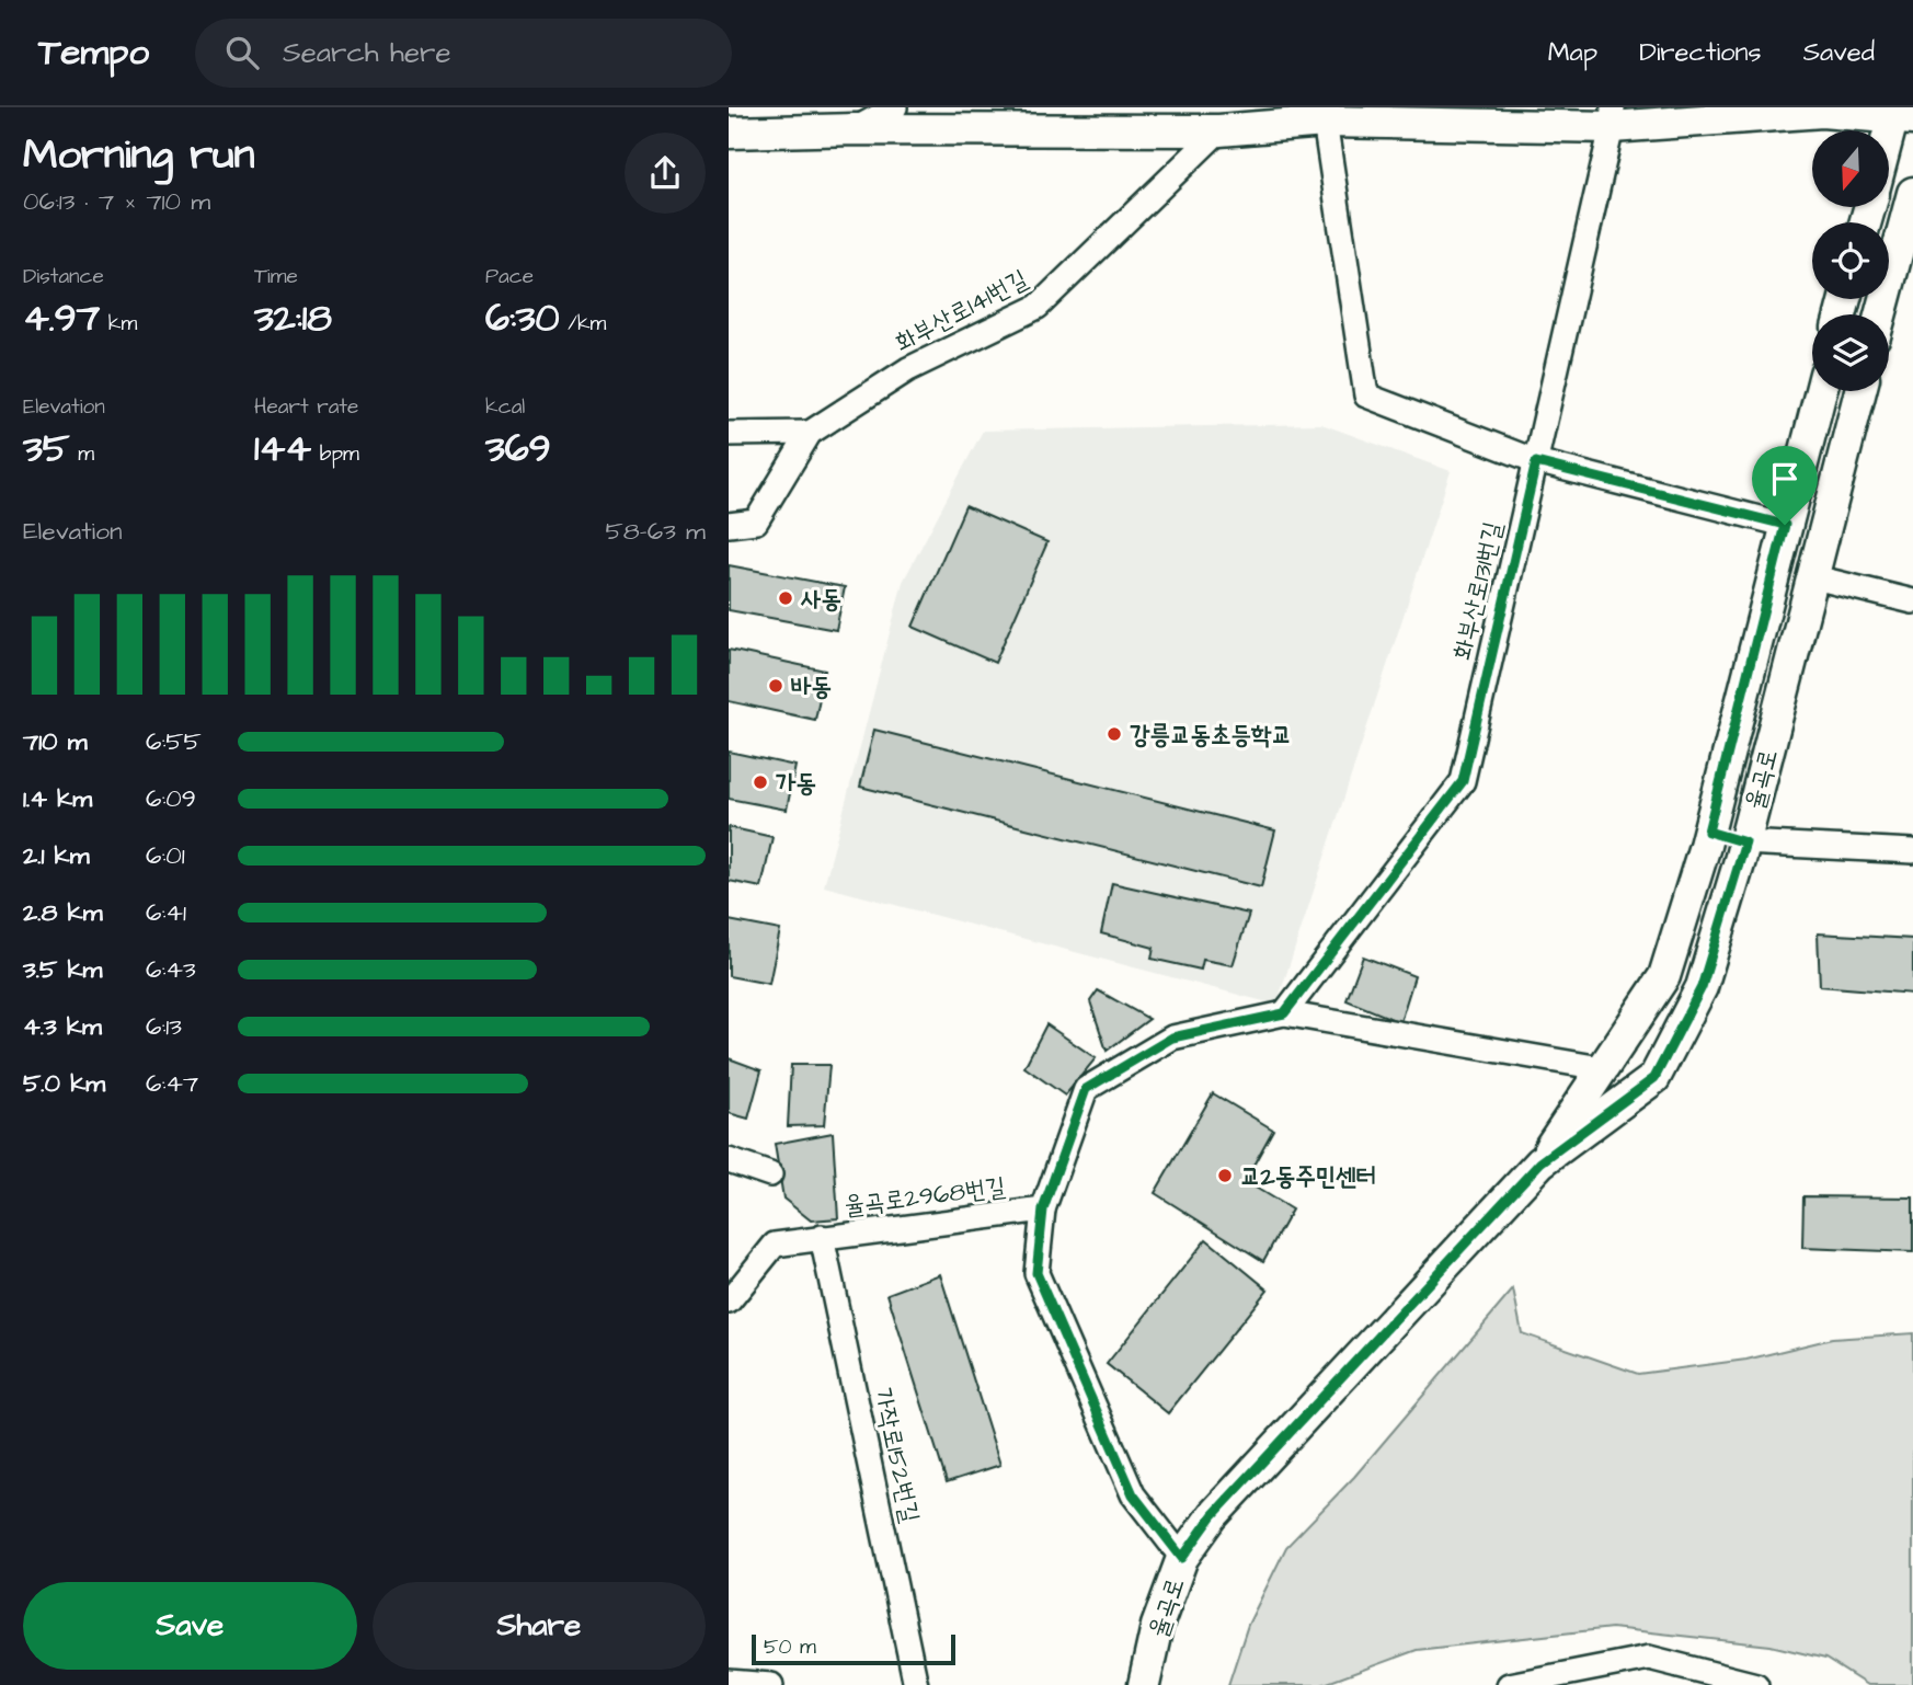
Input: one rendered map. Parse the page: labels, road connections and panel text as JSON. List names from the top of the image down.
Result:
{
  "streets": {
    "street": [
      "화부산로141번길",
      "화부산로131번길",
      "율곡로",
      "율곡로2968번길",
      "가작로152번길"
    ]
  },
  "crossings": [
    ["율곡로2968번길", "가작로152번길"]
  ],
  "places": [
    "사동",
    "바동",
    "강릉교동초등학교",
    "가동",
    "교2동주민센터"
  ],
  "scale_bar": "50 m",
  "north": "bottom",
  "page": {
    "header": "Tempo",
    "search": "Search here",
    "nav": ["Map", "Directions", "Saved"],
    "heading": ["Morning run", "06:13 · 7 × 710 m"],
    "stats": [
      ["Distance", "4.97 km"],
      ["Time", "32:18"],
      ["Pace", "6:30 /km"],
      ["Elevation", "35 m"],
      ["Heart rate", "144 bpm"],
      ["kcal", "369"]
    ],
    "chart": ["Elevation", "58–63 m"],
    "list": [
      {
        "name": "710 m",
        "note": "6:55"
      },
      {
        "name": "1.4 km",
        "note": "6:09"
      },
      {
        "name": "2.1 km",
        "note": "6:01"
      },
      {
        "name": "2.8 km",
        "note": "6:41"
      },
      {
        "name": "3.5 km",
        "note": "6:43"
      },
      {
        "name": "4.3 km",
        "note": "6:13"
      },
      {
        "name": "5.0 km",
        "note": "6:47"
      }
    ],
    "buttons": ["Save", "Share"],
    "scale": "50 m"
  }
}
